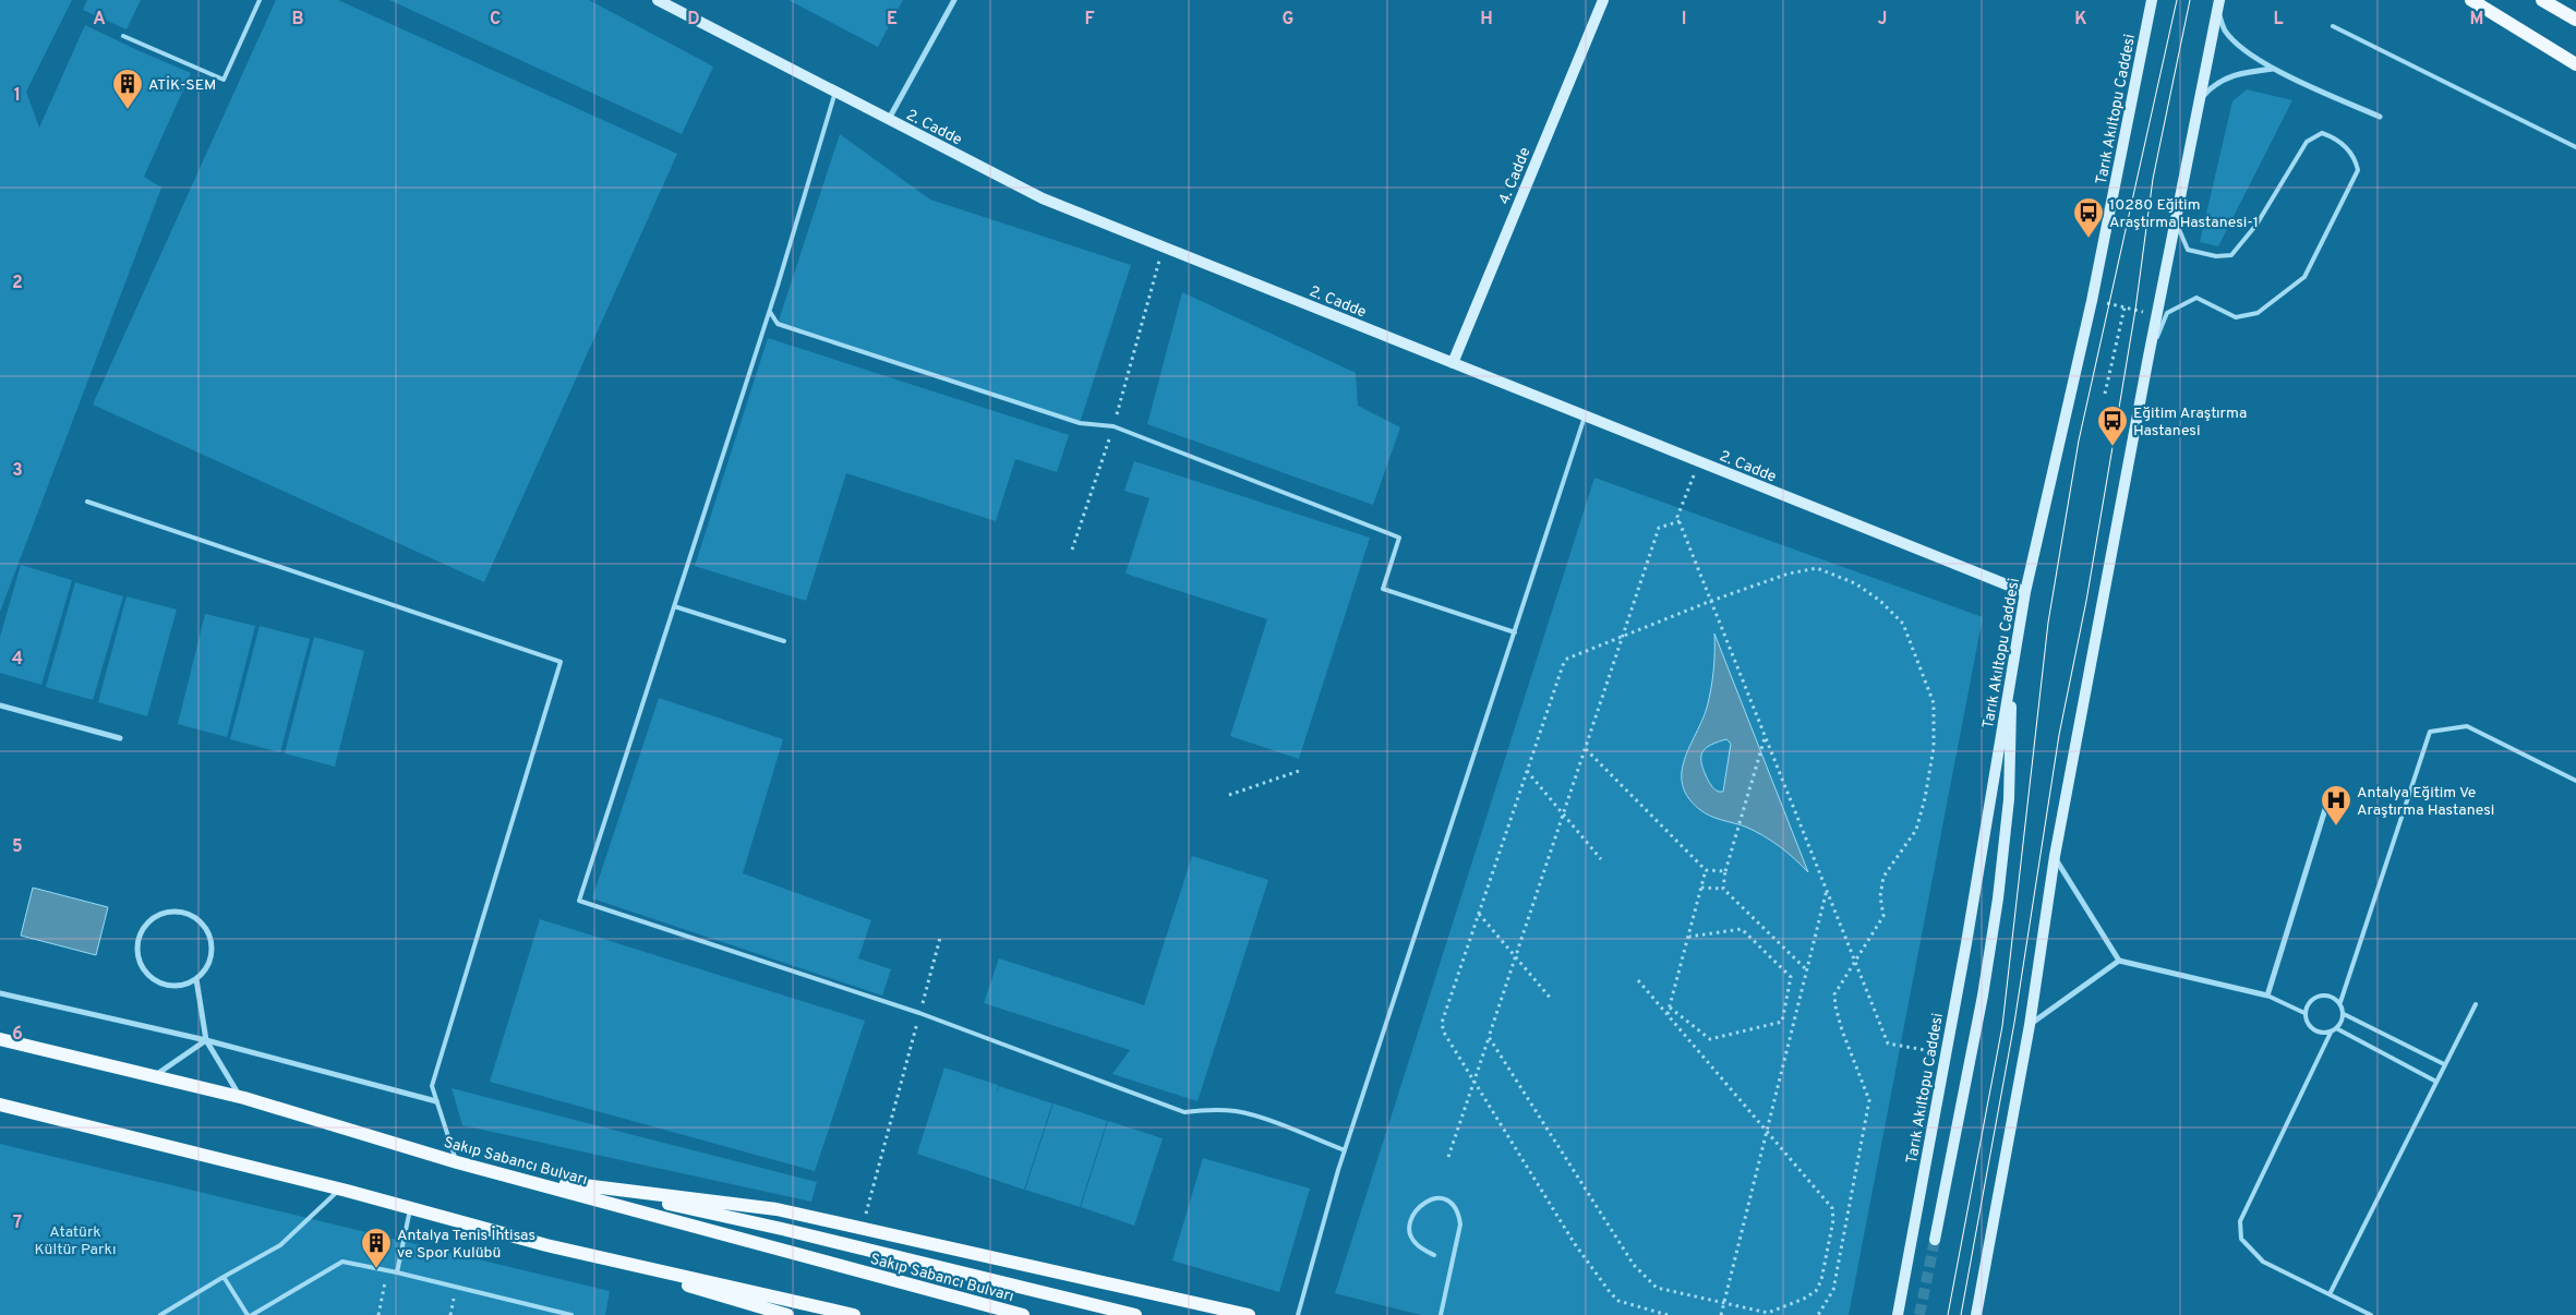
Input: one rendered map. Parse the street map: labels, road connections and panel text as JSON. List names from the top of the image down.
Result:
{
  "streets": {
    "main road": [
      "Tarık Akıltopu Caddesi",
      "2. Cadde",
      "4. Cadde",
      "Sakıp Sabancı Bulvarı"
    ]
  },
  "crossings": [
    ["Tarık Akıltopu Caddesi", "2. Cadde"],
    ["2. Cadde", "4. Cadde"]
  ],
  "parks": ["Atatürk Kültür Parkı"],
  "places": {
    "building": ["ATİK-SEM", "Antalya Tenis İhtisas ve Spor Kulübü"],
    "bus stop": ["10280 Eğitim Araştırma Hastanesi-1", "Eğitim Araştırma Hastanesi"],
    "hospital": ["Antalya Eğitim Ve Araştırma Hastanesi"]
  },
  "grid": {
    "columns": [
      "A",
      "B",
      "C",
      "D",
      "E",
      "F",
      "G",
      "H",
      "I",
      "J",
      "K",
      "L",
      "M"
    ],
    "rows": [
      "1",
      "2",
      "3",
      "4",
      "5",
      "6",
      "7"
    ]
  }
}
